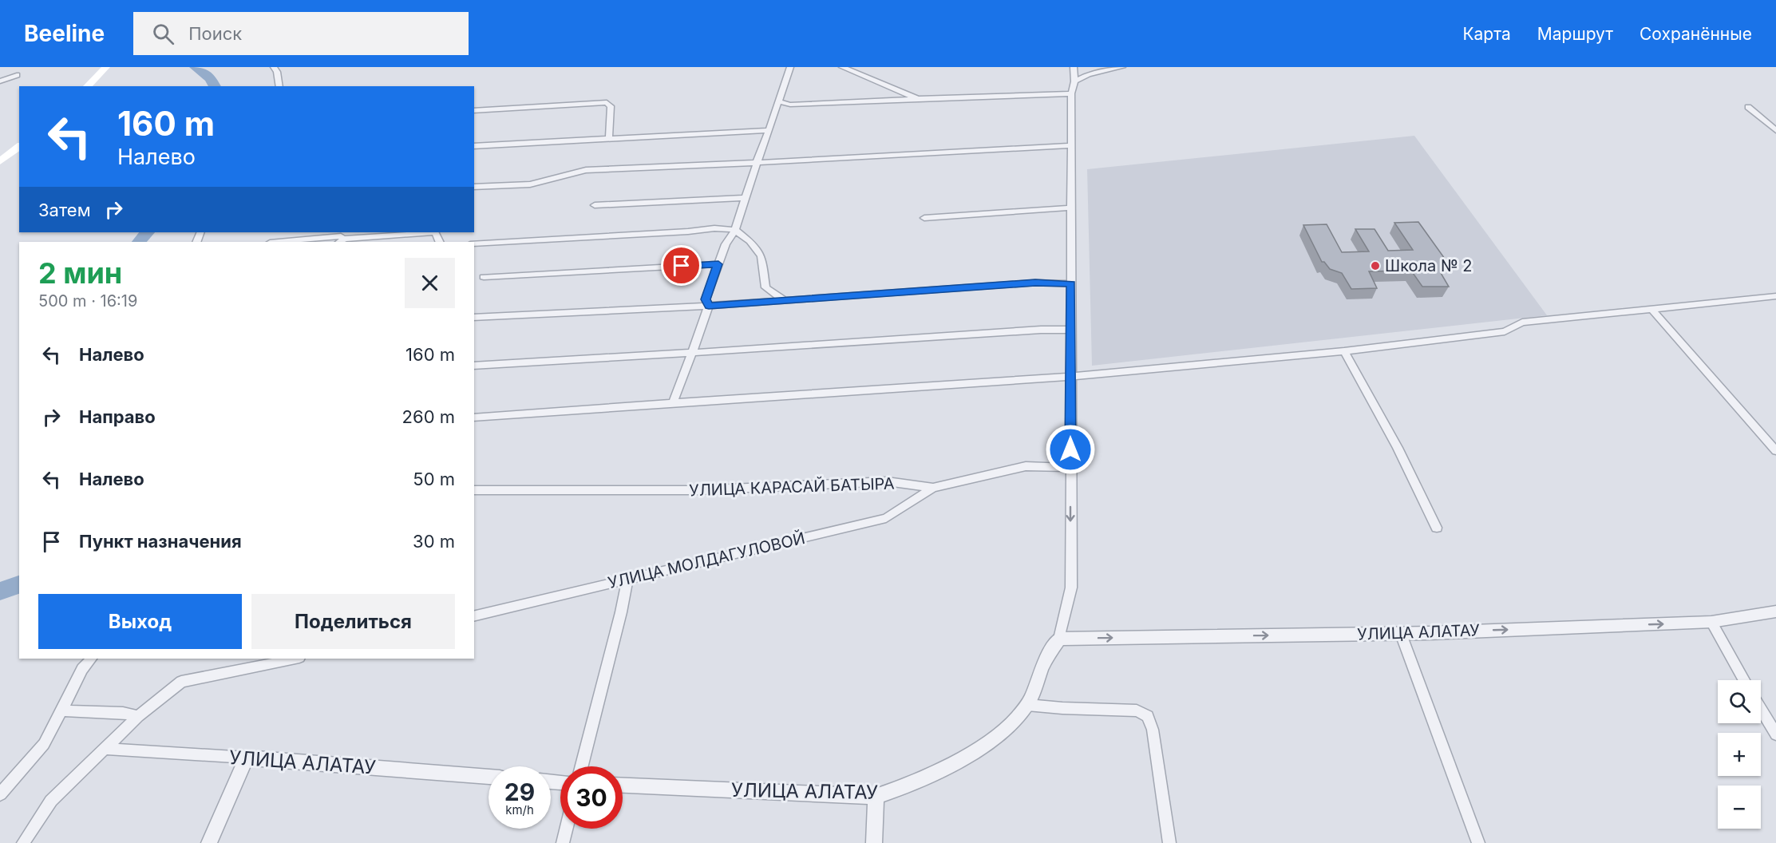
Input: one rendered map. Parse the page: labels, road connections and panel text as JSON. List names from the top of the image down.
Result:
{
  "streets": {
    "street": ["УЛИЦА КАРАСАЙ БАТЫРА", "УЛИЦА МОЛДАГУЛОВОЙ", "УЛИЦА АЛАТАУ"]
  },
  "crossings": [
    ["УЛИЦА КАРАСАЙ БАТЫРА", "УЛИЦА МОЛДАГУЛОВОЙ"]
  ],
  "one_way": ["УЛИЦА АЛАТАУ"],
  "places": ["Школа № 2"],
  "page": {
    "header": "Beeline",
    "search": "Поиск",
    "nav": ["Карта", "Маршрут", "Сохранённые"],
    "turn": ["160 m", "Налево"],
    "then": "Затем",
    "heading": ["2 мин", "500 m · 16:19"],
    "list": [
      {
        "name": "Налево",
        "value": "160 m"
      },
      {
        "name": "Направо",
        "value": "260 m"
      },
      {
        "name": "Налево",
        "value": "50 m"
      },
      {
        "name": "Пункт назначения",
        "value": "30 m"
      }
    ],
    "buttons": ["Выход", "Поделиться"],
    "map_buttons": ["+", "−"],
    "speed": "29 km/h",
    "limit": "30"
  }
}
